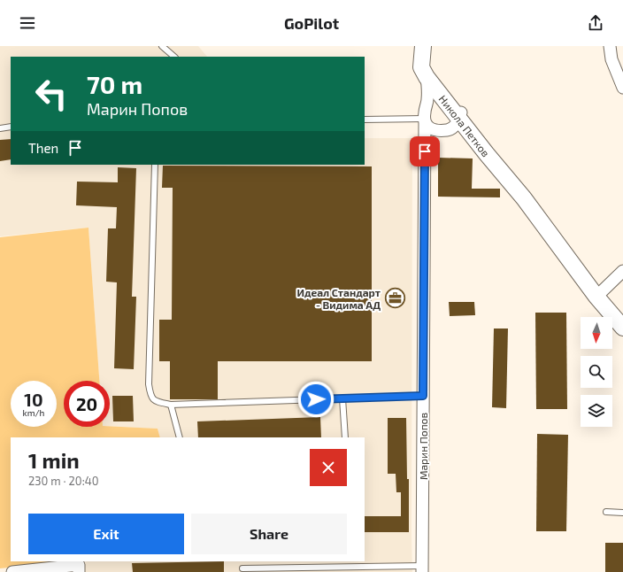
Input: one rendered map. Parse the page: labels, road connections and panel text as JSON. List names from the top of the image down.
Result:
{
  "streets": {
    "main road": ["Никола Петков"],
    "street": ["Марин Попов"]
  },
  "crossings": [
    ["Никола Петков", "Марин Попов"]
  ],
  "places": {
    "office": ["Идеал Стандарт - Видима АД"]
  },
  "north": "bottom",
  "page": {
    "header": "GoPilot",
    "turn": ["70 m", "Марин Попов"],
    "then": "Then",
    "speed": "10 km/h",
    "limit": "20",
    "heading": ["1 min", "230 m · 20:40"],
    "buttons": ["Exit", "Share"]
  }
}
